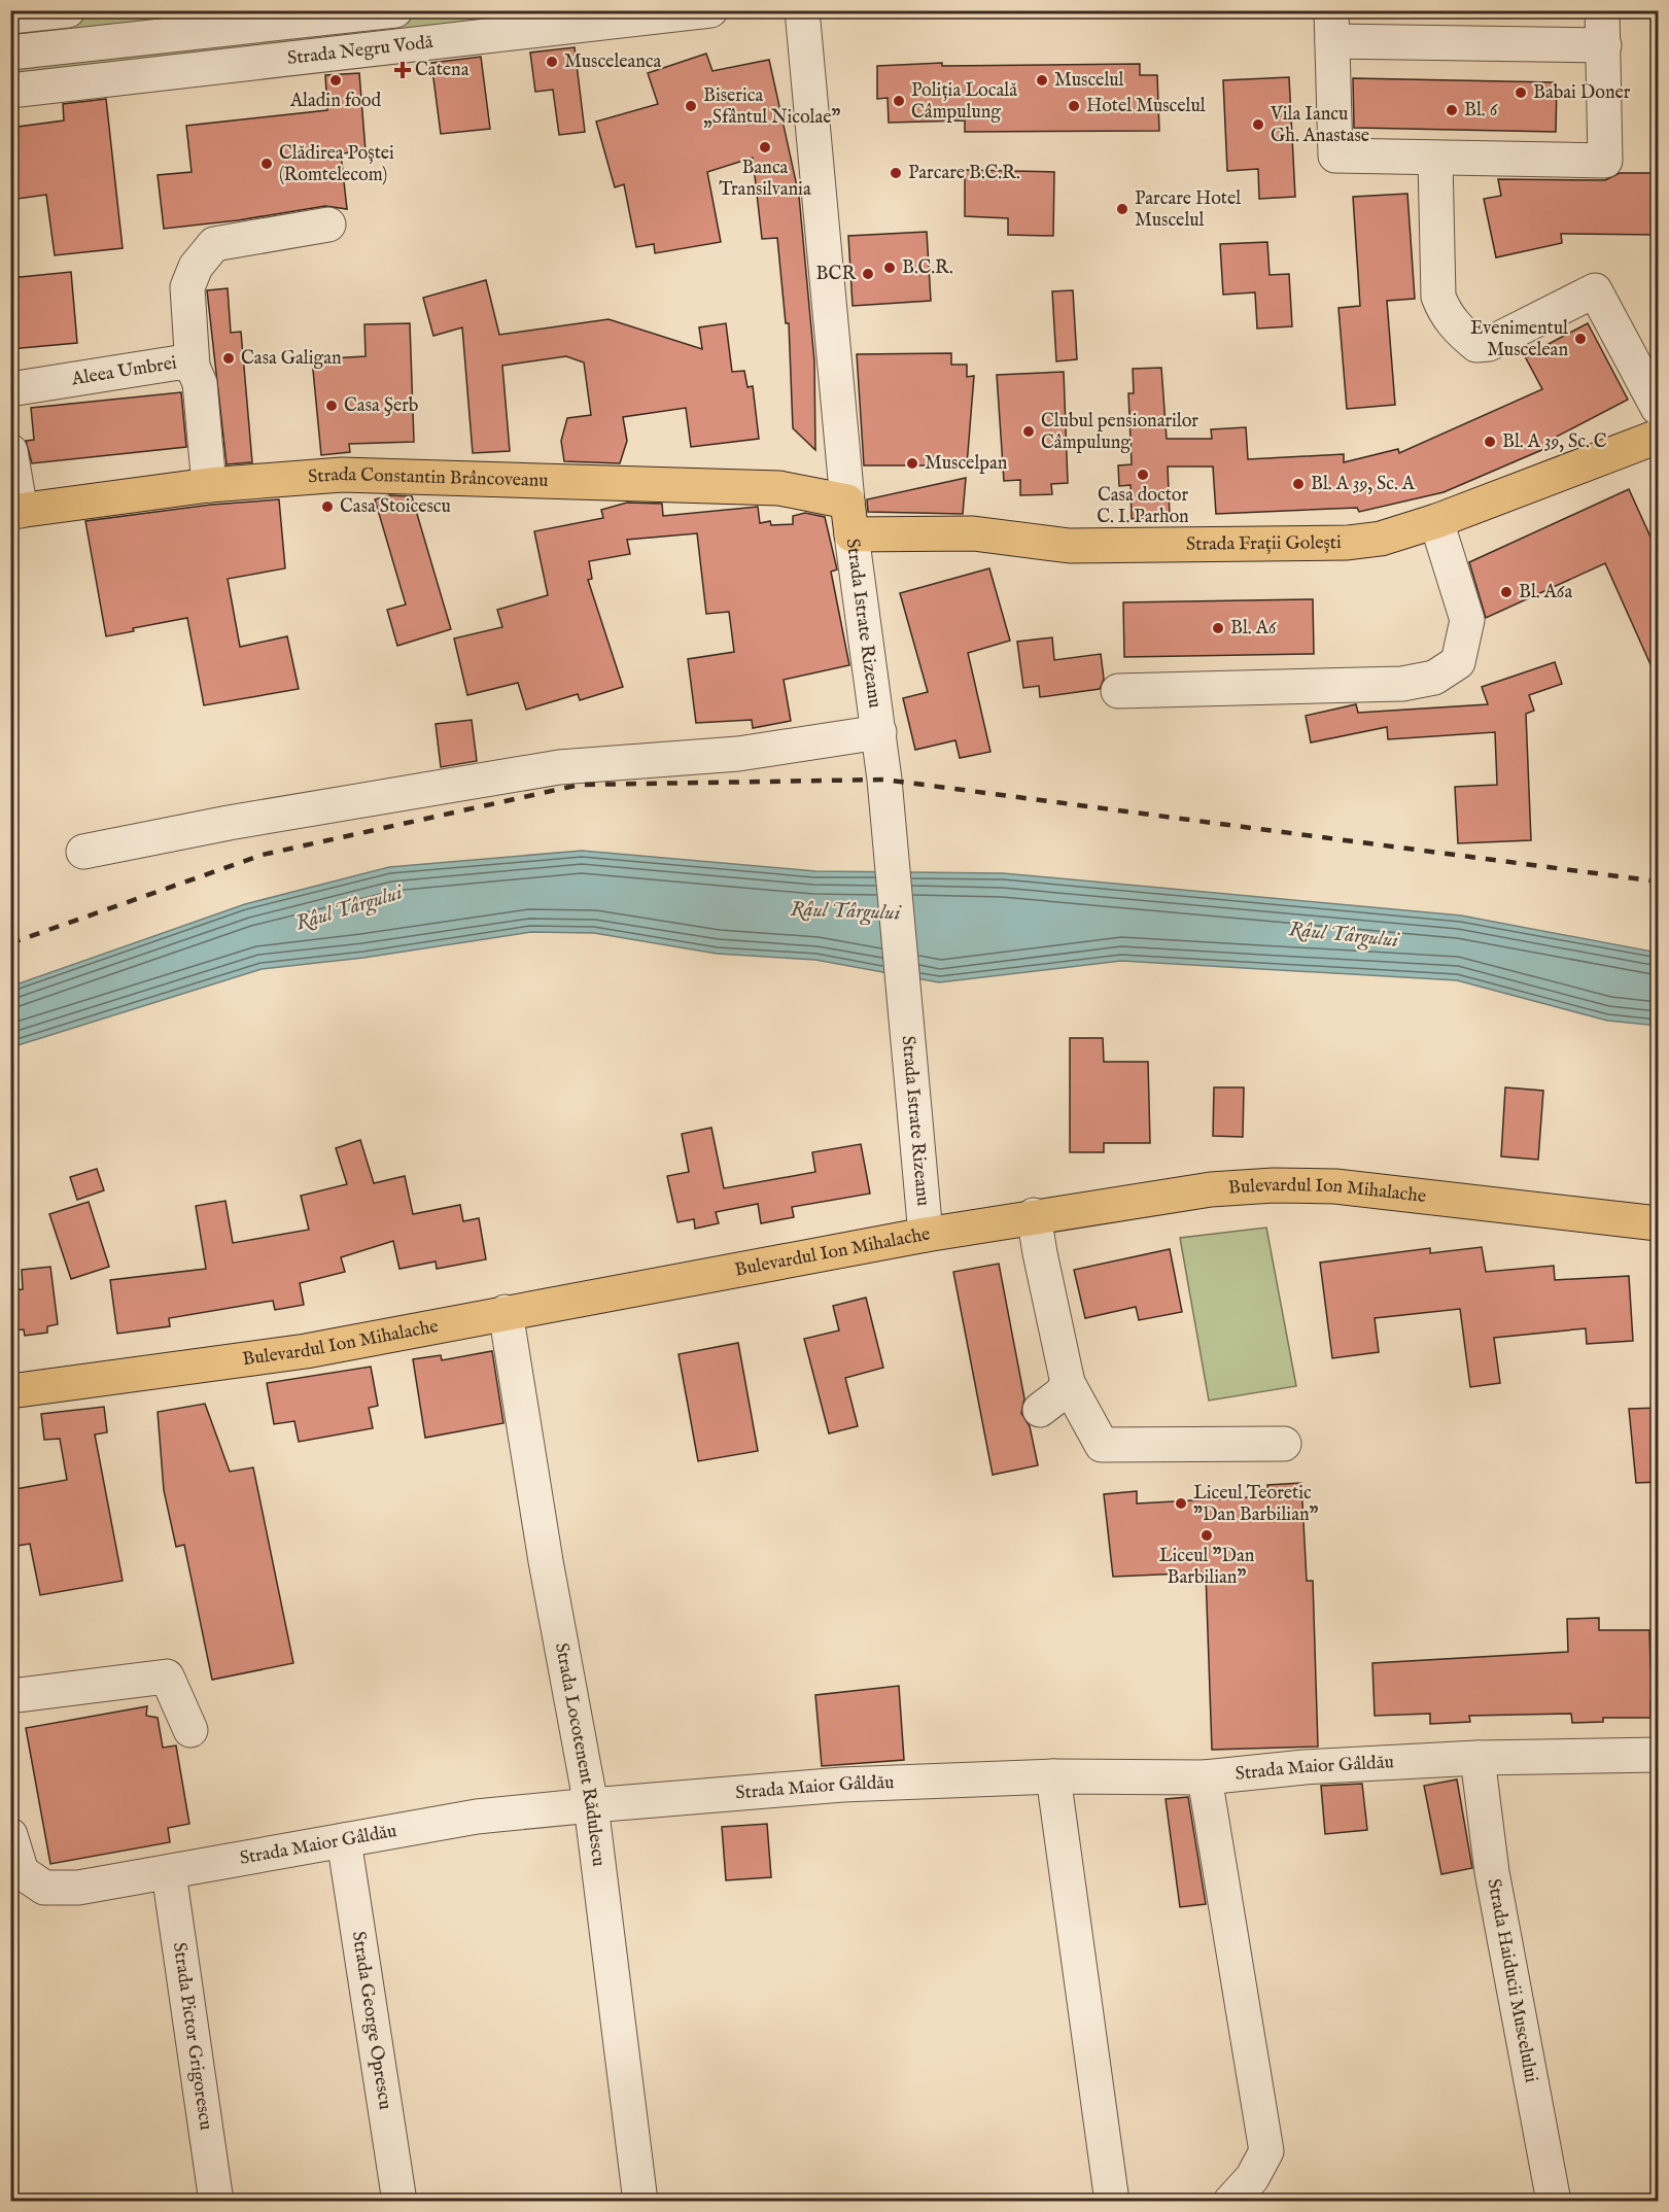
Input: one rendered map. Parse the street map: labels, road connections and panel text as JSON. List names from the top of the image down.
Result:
{
  "streets": {
    "main road": ["Strada Constantin Brâncoveanu", "Strada Frații Golești", "Bulevardul Ion Mihalache"],
    "street": [
      "Strada Negru Vodă",
      "Aleea Umbrei",
      "Strada Istrate Rizeanu",
      "Strada Locotenent Rădulescu",
      "Strada Maior Gâldău",
      "Strada Haiducii Muscelului",
      "Strada George Oprescu",
      "Strada Pictor Grigorescu"
    ]
  },
  "crossings": [
    ["Aleea Umbrei", "Strada Constantin Brâncoveanu"],
    ["Strada Constantin Brâncoveanu", "Strada Frații Golești"],
    ["Strada Constantin Brâncoveanu", "Strada Istrate Rizeanu"],
    ["Strada Frații Golești", "Strada Istrate Rizeanu"],
    ["Strada Istrate Rizeanu", "Bulevardul Ion Mihalache"],
    ["Bulevardul Ion Mihalache", "Strada Locotenent Rădulescu"],
    ["Strada Locotenent Rădulescu", "Strada Maior Gâldău"],
    ["Strada Maior Gâldău", "Strada Haiducii Muscelului"],
    ["Strada Maior Gâldău", "Strada George Oprescu"],
    ["Strada Maior Gâldău", "Strada Pictor Grigorescu"]
  ],
  "water": ["Râul Târgului"],
  "places": {
    "other": [
      "Musceleanca",
      "Aladin food",
      "Muscelul",
      "Babai Doner",
      "Poliția Locală Câmpulung",
      "Biserica „Sfântul Nicolae”",
      "Hotel Muscelul",
      "Bl. 6",
      "Vila Iancu Gh. Anastase",
      "Banca Transilvania",
      "Clădirea Poștei (Romtelecom)",
      "Parcare B.C.R.",
      "Parcare Hotel Muscelul",
      "B.C.R.",
      "BCR",
      "Evenimentul Muscelean",
      "Casa Galigan",
      "Casa Şerb",
      "Clubul pensionarilor Câmpulung",
      "Bl. A 39, Sc. C",
      "Muscelpan",
      "Casa doctor C. I. Parhon",
      "Bl. A 39, Sc. A",
      "Casa Stoicescu",
      "Bl. A6a",
      "Bl. A6",
      "Liceul Teoretic ”Dan Barbilian”",
      "Liceul ”Dan Barbilian”"
    ],
    "health": ["Catena"]
  }
}
